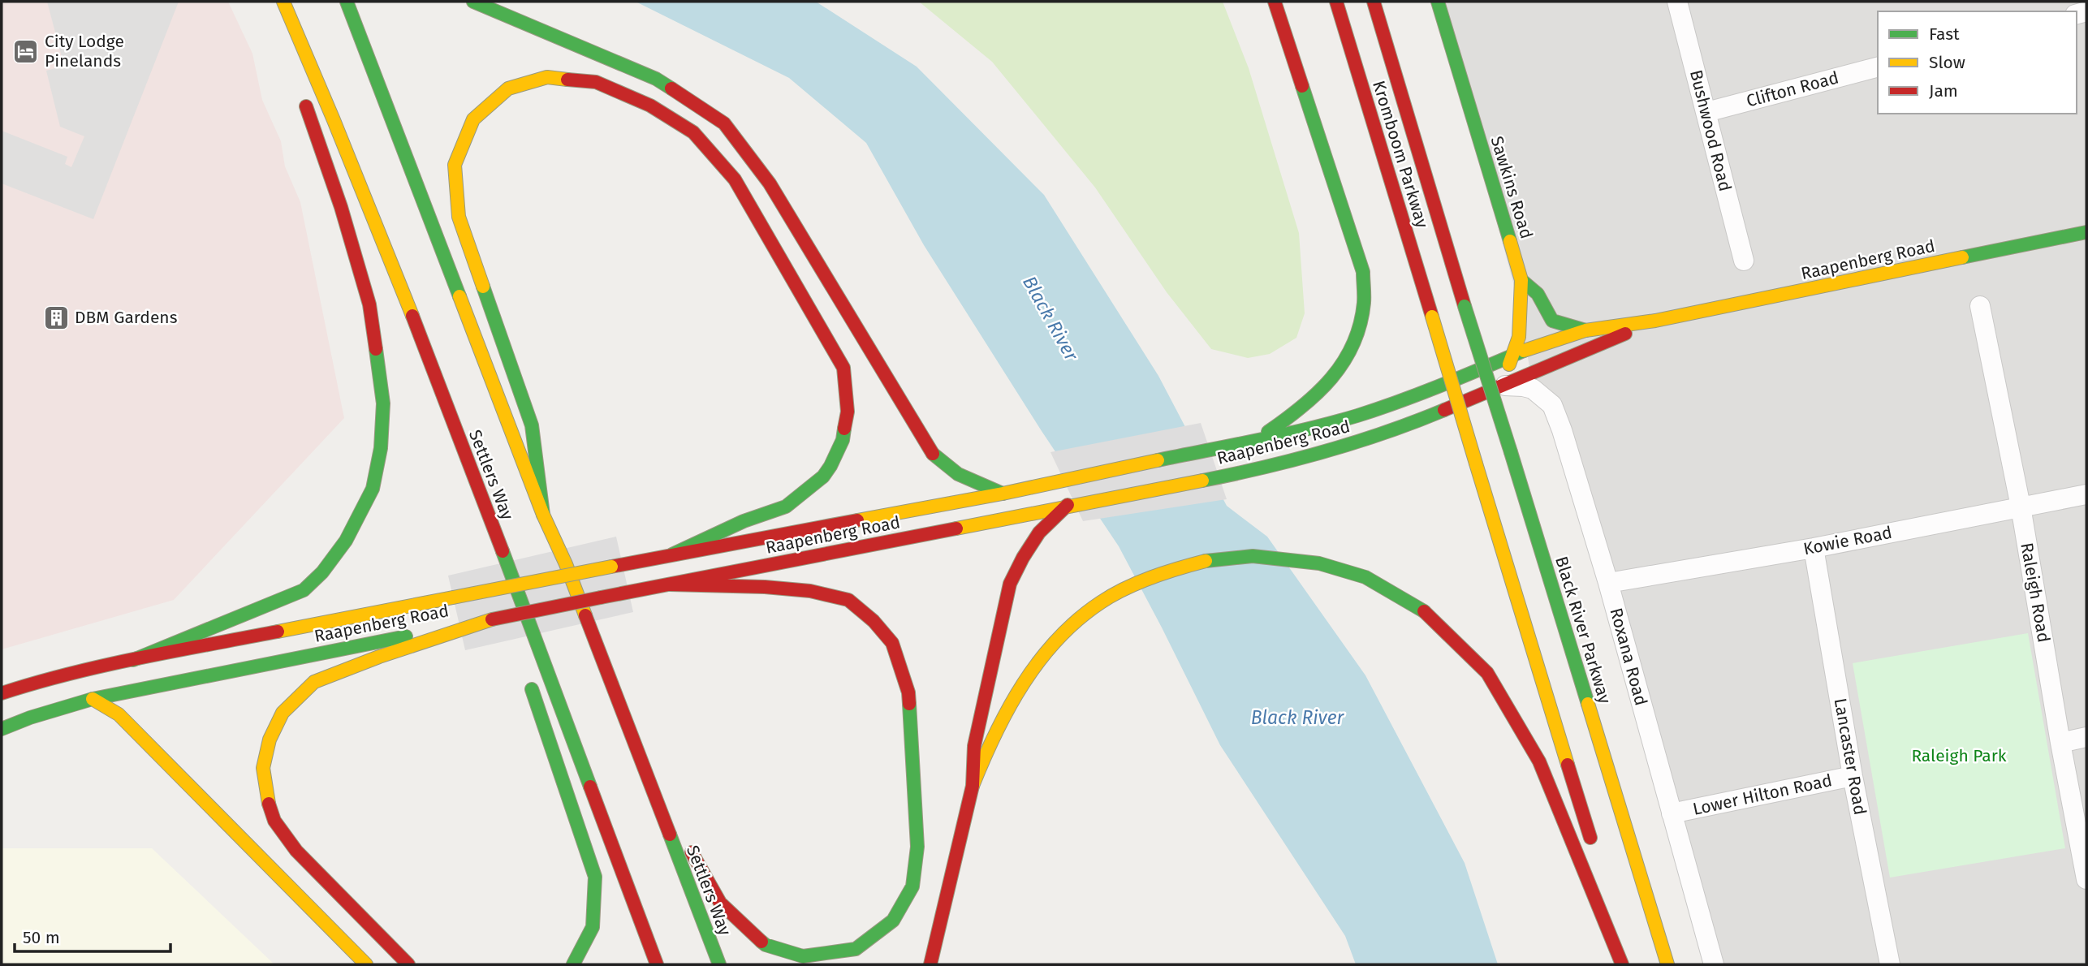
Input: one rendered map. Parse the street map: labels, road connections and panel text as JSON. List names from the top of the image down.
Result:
{
  "streets": {
    "main road": [
      "Kromboom Parkway",
      "Sawkins Road",
      "Raapenberg Road",
      "Settlers Way",
      "Black River Parkway"
    ],
    "street": [
      "Clifton Road",
      "Bushwood Road",
      "Kowie Road",
      "Raleigh Road",
      "Roxana Road",
      "Lancaster Road",
      "Lower Hilton Road"
    ]
  },
  "crossings": [
    ["Clifton Road", "Bushwood Road"],
    ["Kromboom Parkway", "Black River Parkway"],
    ["Sawkins Road", "Raapenberg Road"],
    ["Sawkins Road", "Roxana Road"],
    ["Raapenberg Road", "Roxana Road"],
    ["Kowie Road", "Raleigh Road"],
    ["Kowie Road", "Roxana Road"],
    ["Kowie Road", "Lancaster Road"],
    ["Roxana Road", "Lower Hilton Road"],
    ["Lancaster Road", "Lower Hilton Road"]
  ],
  "water": ["Black River"],
  "parks": ["Raleigh Park"],
  "places": {
    "hotel": ["City Lodge Pinelands"],
    "building": ["DBM Gardens"]
  },
  "legend": ["Fast", "Slow", "Jam"],
  "scale_bar": "50 m"
}
